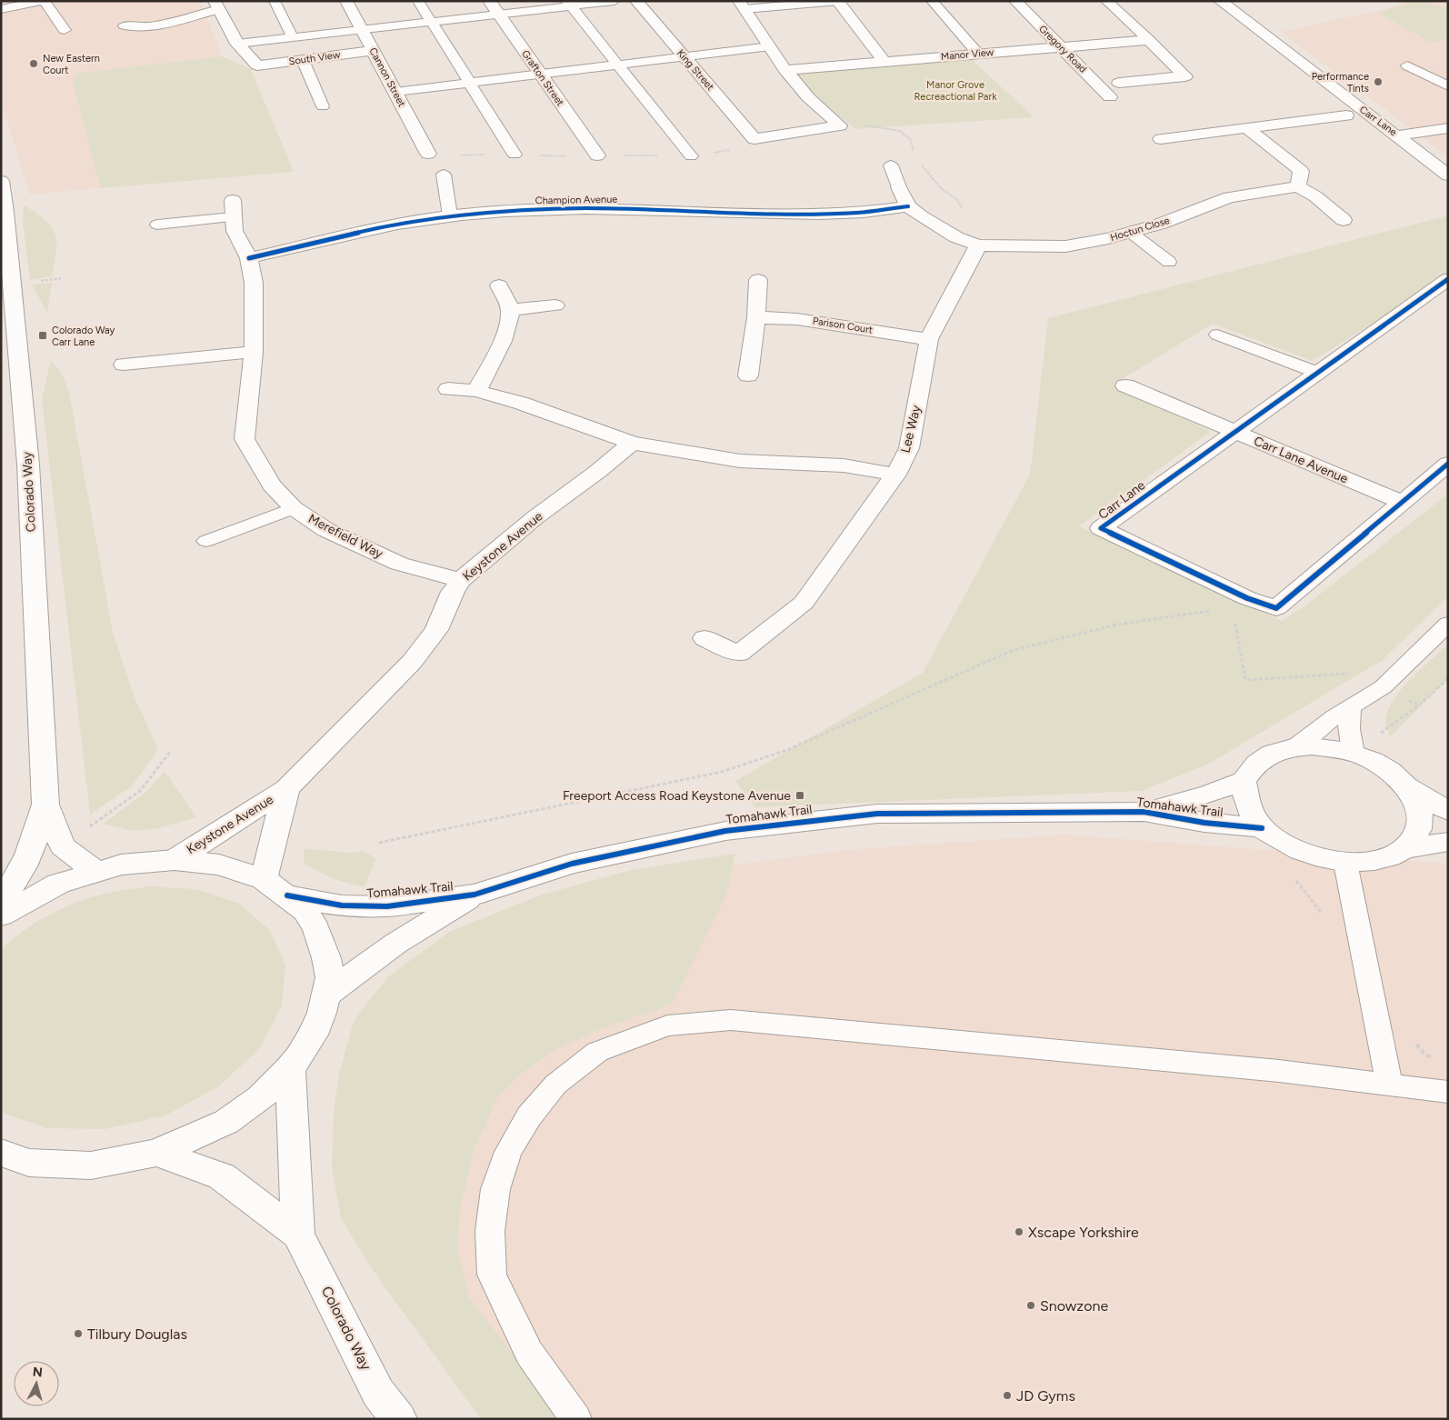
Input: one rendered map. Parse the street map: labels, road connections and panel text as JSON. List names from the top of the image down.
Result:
{
  "streets": {
    "street": [
      "Gregory Road",
      "Manor View",
      "South View",
      "King Street",
      "Cannon Street",
      "Grafton Street",
      "Carr Lane",
      "Champion Avenue",
      "Hoctun Close",
      "Parison Court",
      "Lee Way",
      "Carr Lane Avenue",
      "Colorado Way",
      "Merefield Way",
      "Keystone Avenue",
      "Tomahawk Trail"
    ]
  },
  "crossings": [
    ["Gregory Road", "Manor View"],
    ["Manor View", "King Street"],
    ["South View", "Cannon Street"],
    ["Carr Lane", "Carr Lane Avenue"],
    ["Champion Avenue", "Merefield Way"],
    ["Hoctun Close", "Lee Way"],
    ["Parison Court", "Lee Way"],
    ["Merefield Way", "Keystone Avenue"],
    ["Keystone Avenue", "Tomahawk Trail"]
  ],
  "parks": ["Manor Grove Recreactional Park"],
  "places": {
    "other": [
      "New Eastern Court",
      "Performance Tints",
      "Xscape Yorkshire",
      "Snowzone",
      "Tilbury Douglas",
      "JD Gyms"
    ],
    "transit": ["Colorado Way Carr Lane", "Freeport Access Road Keystone Avenue"]
  },
  "north": "top"
}
